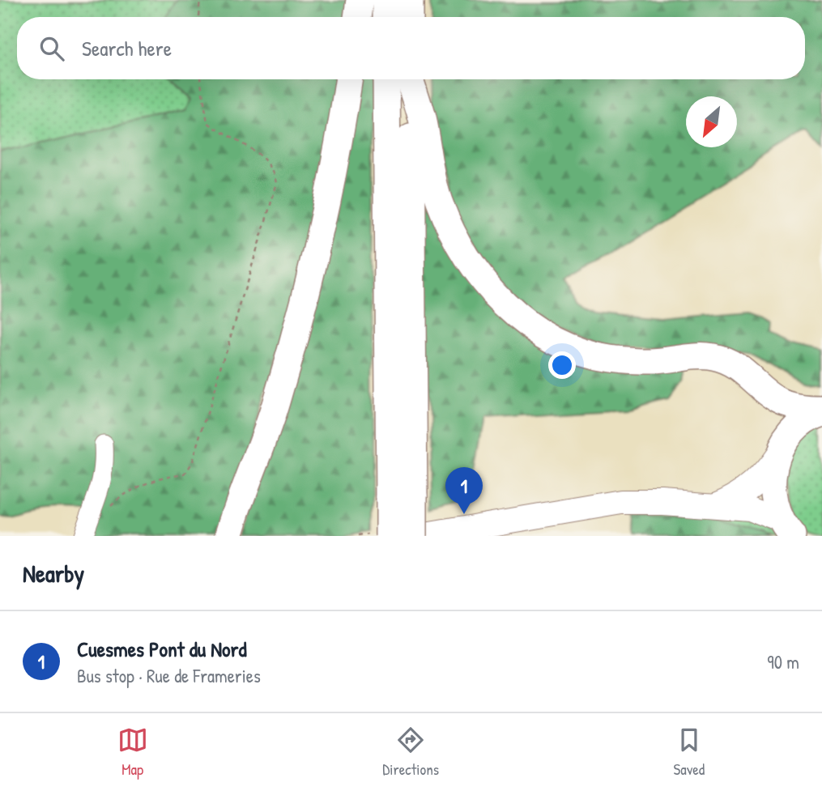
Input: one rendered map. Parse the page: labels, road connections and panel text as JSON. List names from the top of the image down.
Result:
{
  "north": "bottom left",
  "page": {
    "search": "Search here",
    "pins": "1",
    "heading": "Nearby",
    "list": [
      {
        "mark": "1",
        "name": "Cuesmes Pont du Nord",
        "note": "Bus stop · Rue de Frameries",
        "value": "90 m"
      }
    ],
    "nav": ["Map", "Directions", "Saved"]
  }
}
